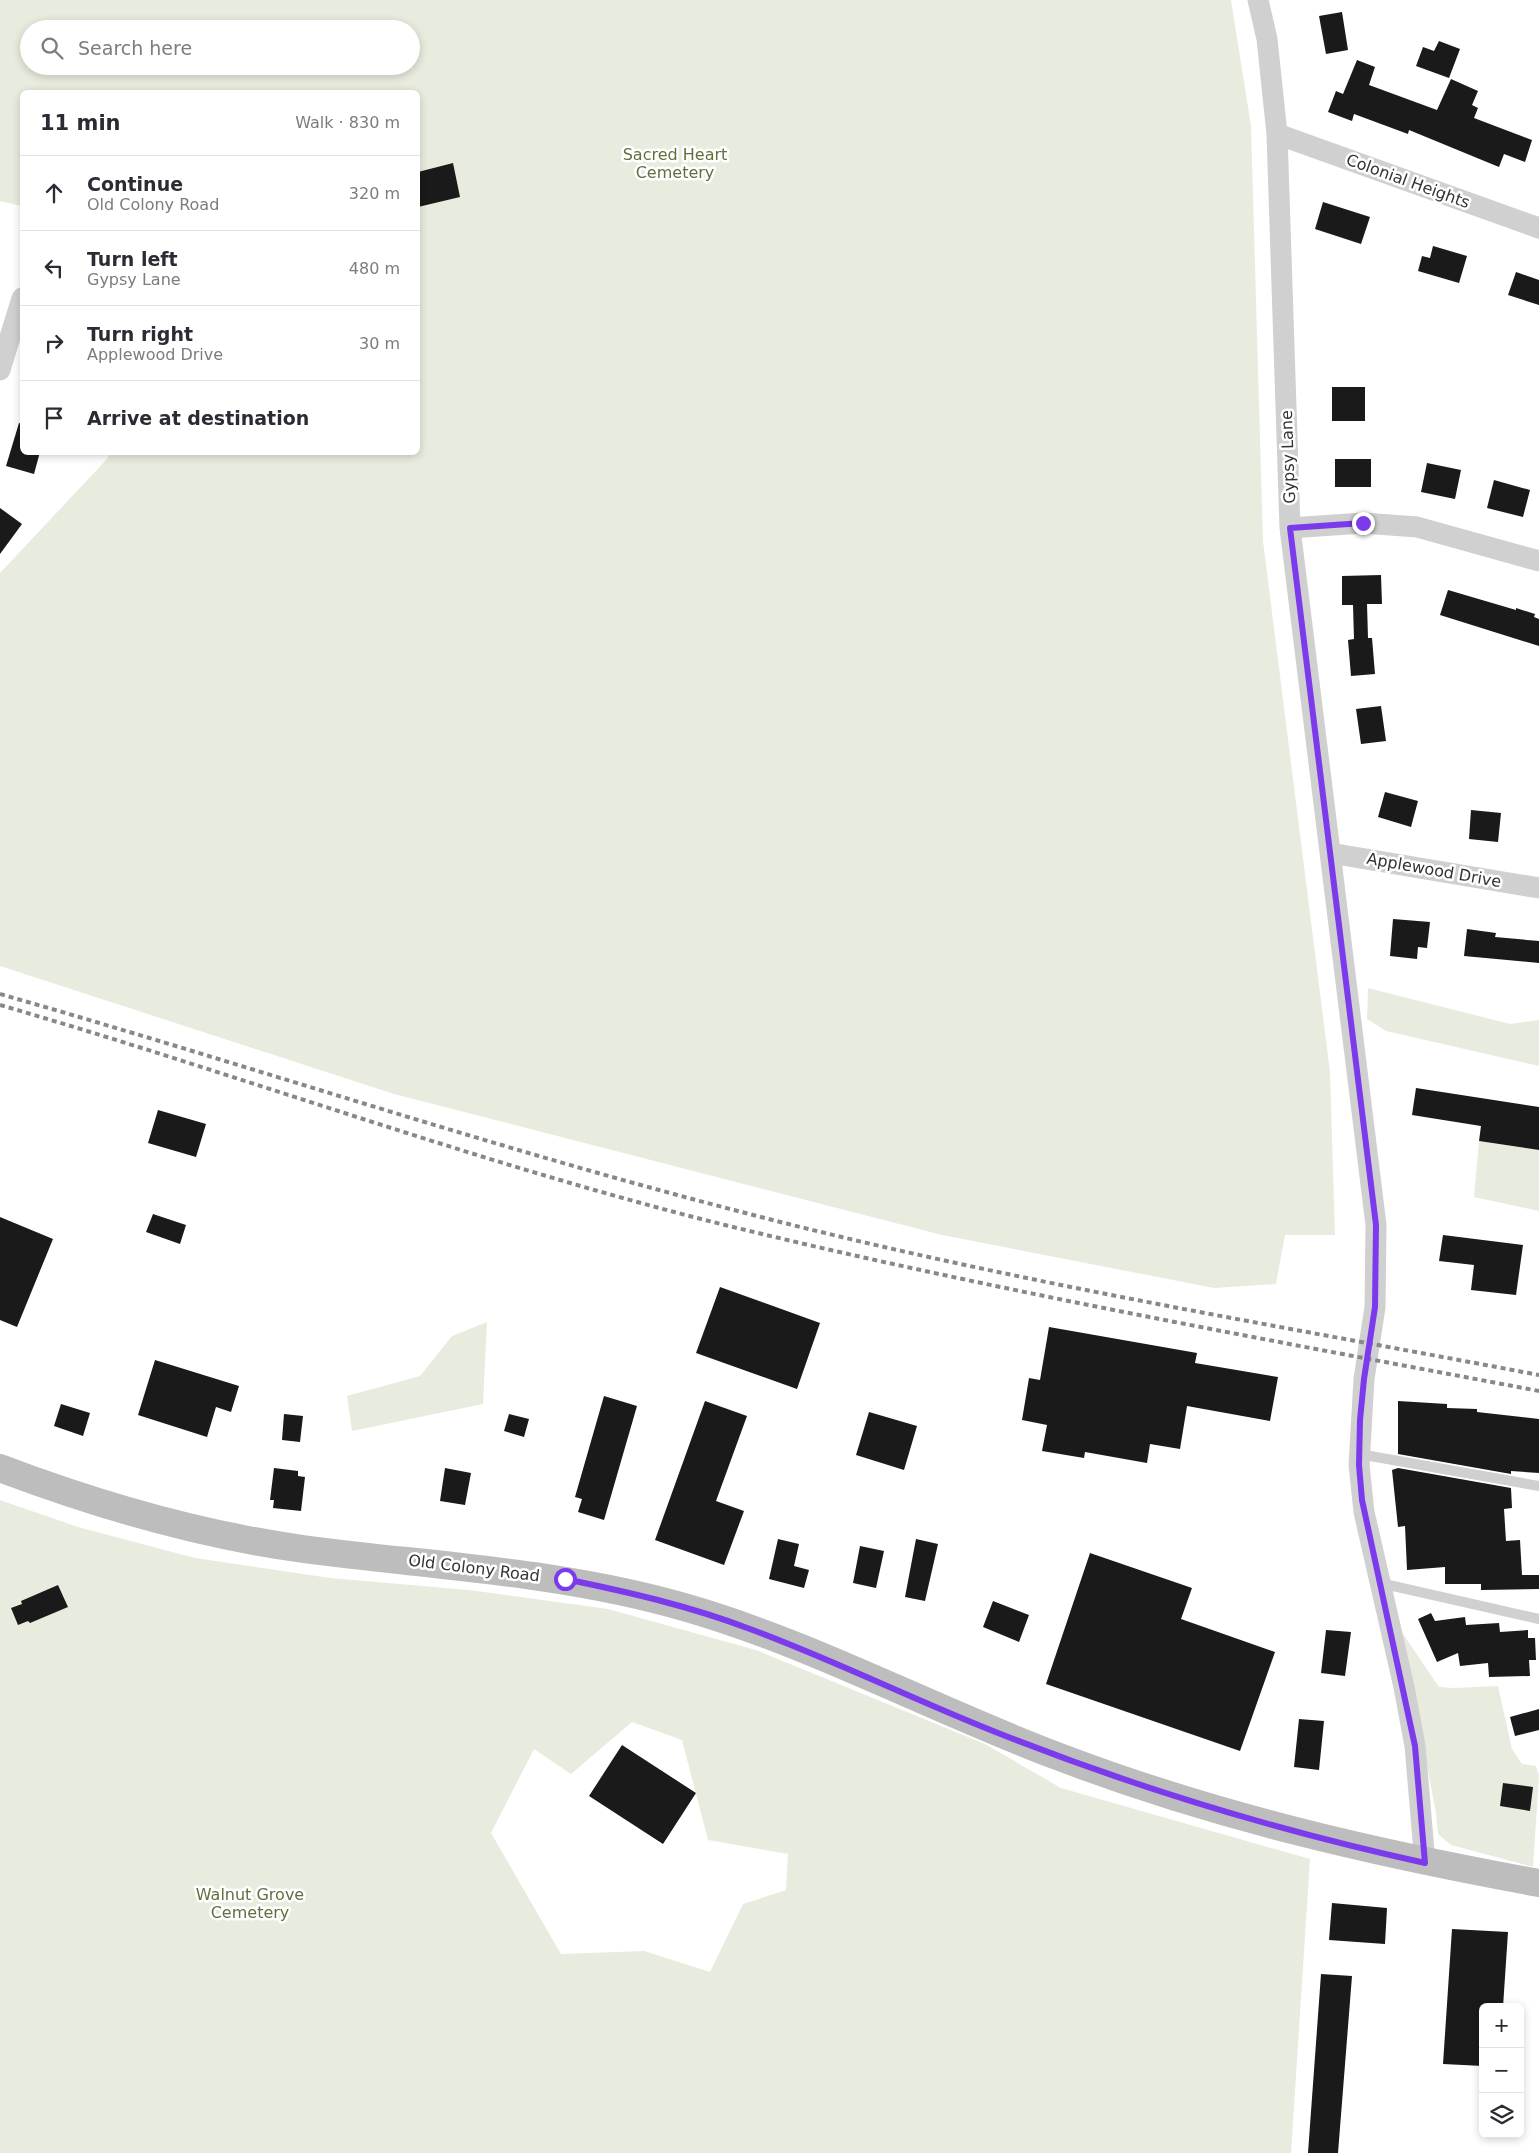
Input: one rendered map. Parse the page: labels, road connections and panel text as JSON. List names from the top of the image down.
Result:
{
  "streets": {
    "main road": ["Old Colony Road"],
    "street": ["Colonial Heights", "Gypsy Lane", "Applewood Drive"]
  },
  "crossings": [
    ["Colonial Heights", "Gypsy Lane"],
    ["Gypsy Lane", "Applewood Drive"],
    ["Gypsy Lane", "Old Colony Road"]
  ],
  "parks": ["Sacred Heart Cemetery", "Walnut Grove Cemetery"],
  "page": {
    "search": "Search here",
    "heading": ["11 min", "Walk · 830 m"],
    "list": [
      ["Continue", "Old Colony Road", "320 m"],
      ["Turn left", "Gypsy Lane", "480 m"],
      ["Turn right", "Applewood Drive", "30 m"],
      "Arrive at destination"
    ],
    "map_buttons": ["+", "−"]
  }
}
